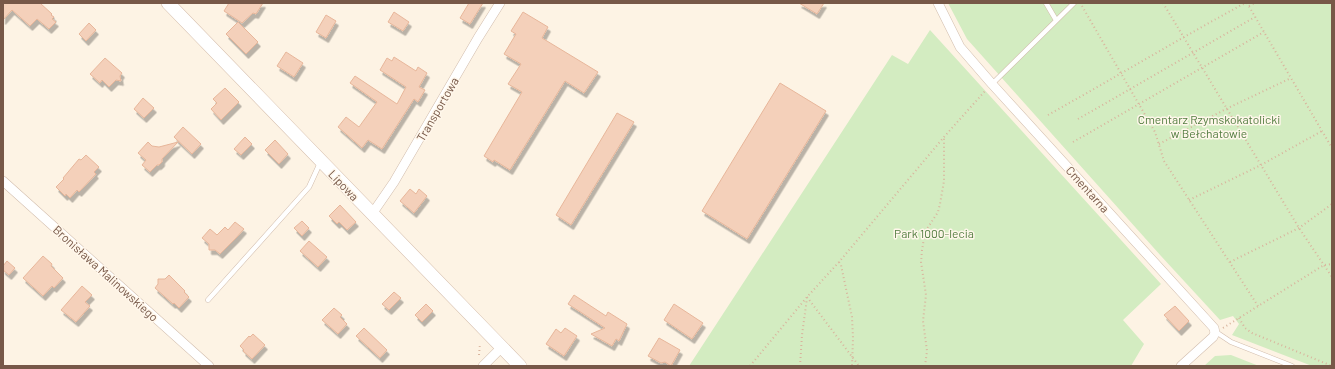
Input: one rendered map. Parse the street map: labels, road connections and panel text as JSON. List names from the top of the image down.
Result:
{
  "streets": {
    "main road": ["Lipowa"],
    "street": ["Transportowa", "Cmentarna", "Bronisława Malinowskiego"]
  },
  "crossings": [
    ["Transportowa", "Lipowa"]
  ],
  "parks": ["Cmentarz Rzymskokatolicki w Bełchatowie", "Park 1000-lecia"]
}
